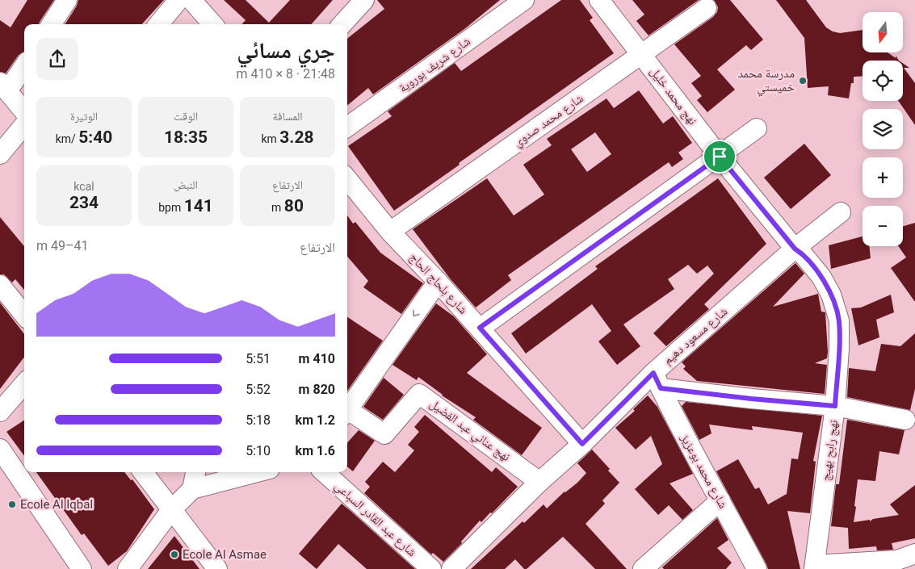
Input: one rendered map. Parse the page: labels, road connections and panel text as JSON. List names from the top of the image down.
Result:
{
  "streets": {
    "street": [
      "شارع شريف بوروية",
      "نهج محمد خليل",
      "شارع محمد صدوي",
      "شارع بلحاج الحاج",
      "شارع مسعود دهيم",
      "نهج عناني عبد الفضيل",
      "نهج رابح بهيج",
      "شارع محمد بوعزيز",
      "شارع عبد القادر السباعي"
    ]
  },
  "crossings": [
    ["نهج محمد خليل", "شارع محمد صدوي"],
    ["نهج محمد خليل", "شارع مسعود دهيم"],
    ["نهج محمد خليل", "نهج رابح بهيج"],
    ["شارع محمد صدوي", "شارع بلحاج الحاج"],
    ["شارع بلحاج الحاج", "شارع مسعود دهيم"],
    ["شارع بلحاج الحاج", "نهج عناني عبد الفضيل"],
    ["شارع مسعود دهيم", "نهج عناني عبد الفضيل"],
    ["شارع مسعود دهيم", "نهج رابح بهيج"],
    ["شارع مسعود دهيم", "شارع محمد بوعزيز"]
  ],
  "one_way": ["نهج عناني عبد الفضيل"],
  "places": ["مدرسة محمد خميستي", "Ecole Al Iqbal", "Ecole Al Asmae"],
  "north": "bottom",
  "page": {
    "map_buttons": ["+", "−"],
    "heading": ["جري مسائي", "21:48 · 8 × 410 m"],
    "stats": [
      ["المسافة", "3.28 km"],
      ["الوقت", "18:35"],
      ["الوتيرة", "5:40 /km"],
      ["الارتفاع", "80 m"],
      ["النبض", "141 bpm"],
      ["kcal", "234"]
    ],
    "chart": ["الارتفاع", "41–49 m"],
    "list": [
      {
        "name": "410 m",
        "note": "5:51"
      },
      {
        "name": "820 m",
        "note": "5:52"
      },
      {
        "name": "1.2 km",
        "note": "5:18"
      },
      {
        "name": "1.6 km",
        "note": "5:10"
      }
    ]
  }
}
